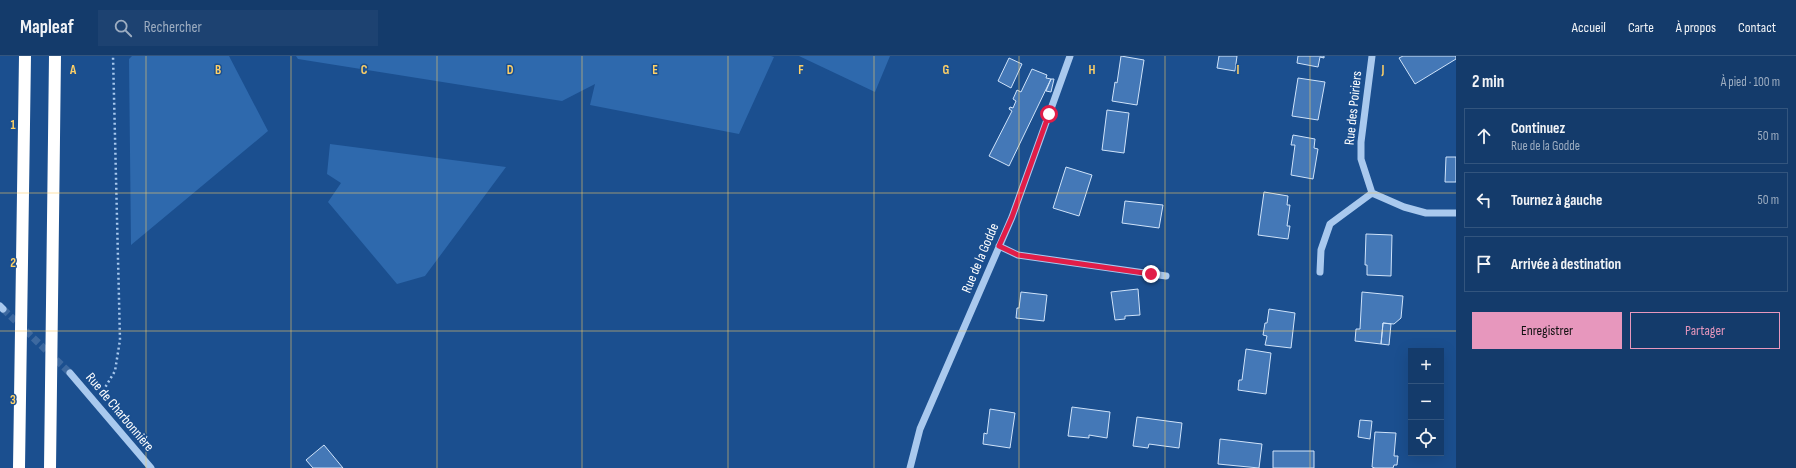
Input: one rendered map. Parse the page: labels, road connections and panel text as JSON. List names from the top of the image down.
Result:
{
  "streets": {
    "street": ["Rue des Poiriers", "Rue de la Godde", "Rue de Charbonnière"]
  },
  "page": {
    "header": "Mapleaf",
    "search": "Rechercher",
    "nav": [
      "Accueil",
      "Carte",
      "À propos",
      "Contact"
    ],
    "heading": ["2 min", "À pied · 100 m"],
    "list": [
      ["Continuez", "Rue de la Godde", "50 m"],
      ["Tournez à gauche", "50 m"],
      "Arrivée à destination"
    ],
    "buttons": ["Enregistrer", "Partager"],
    "map_buttons": ["+", "−"]
  },
  "grid": {
    "columns": [
      "A",
      "B",
      "C",
      "D",
      "E",
      "F",
      "G",
      "H",
      "I",
      "J"
    ],
    "rows": ["1", "2", "3"]
  }
}
